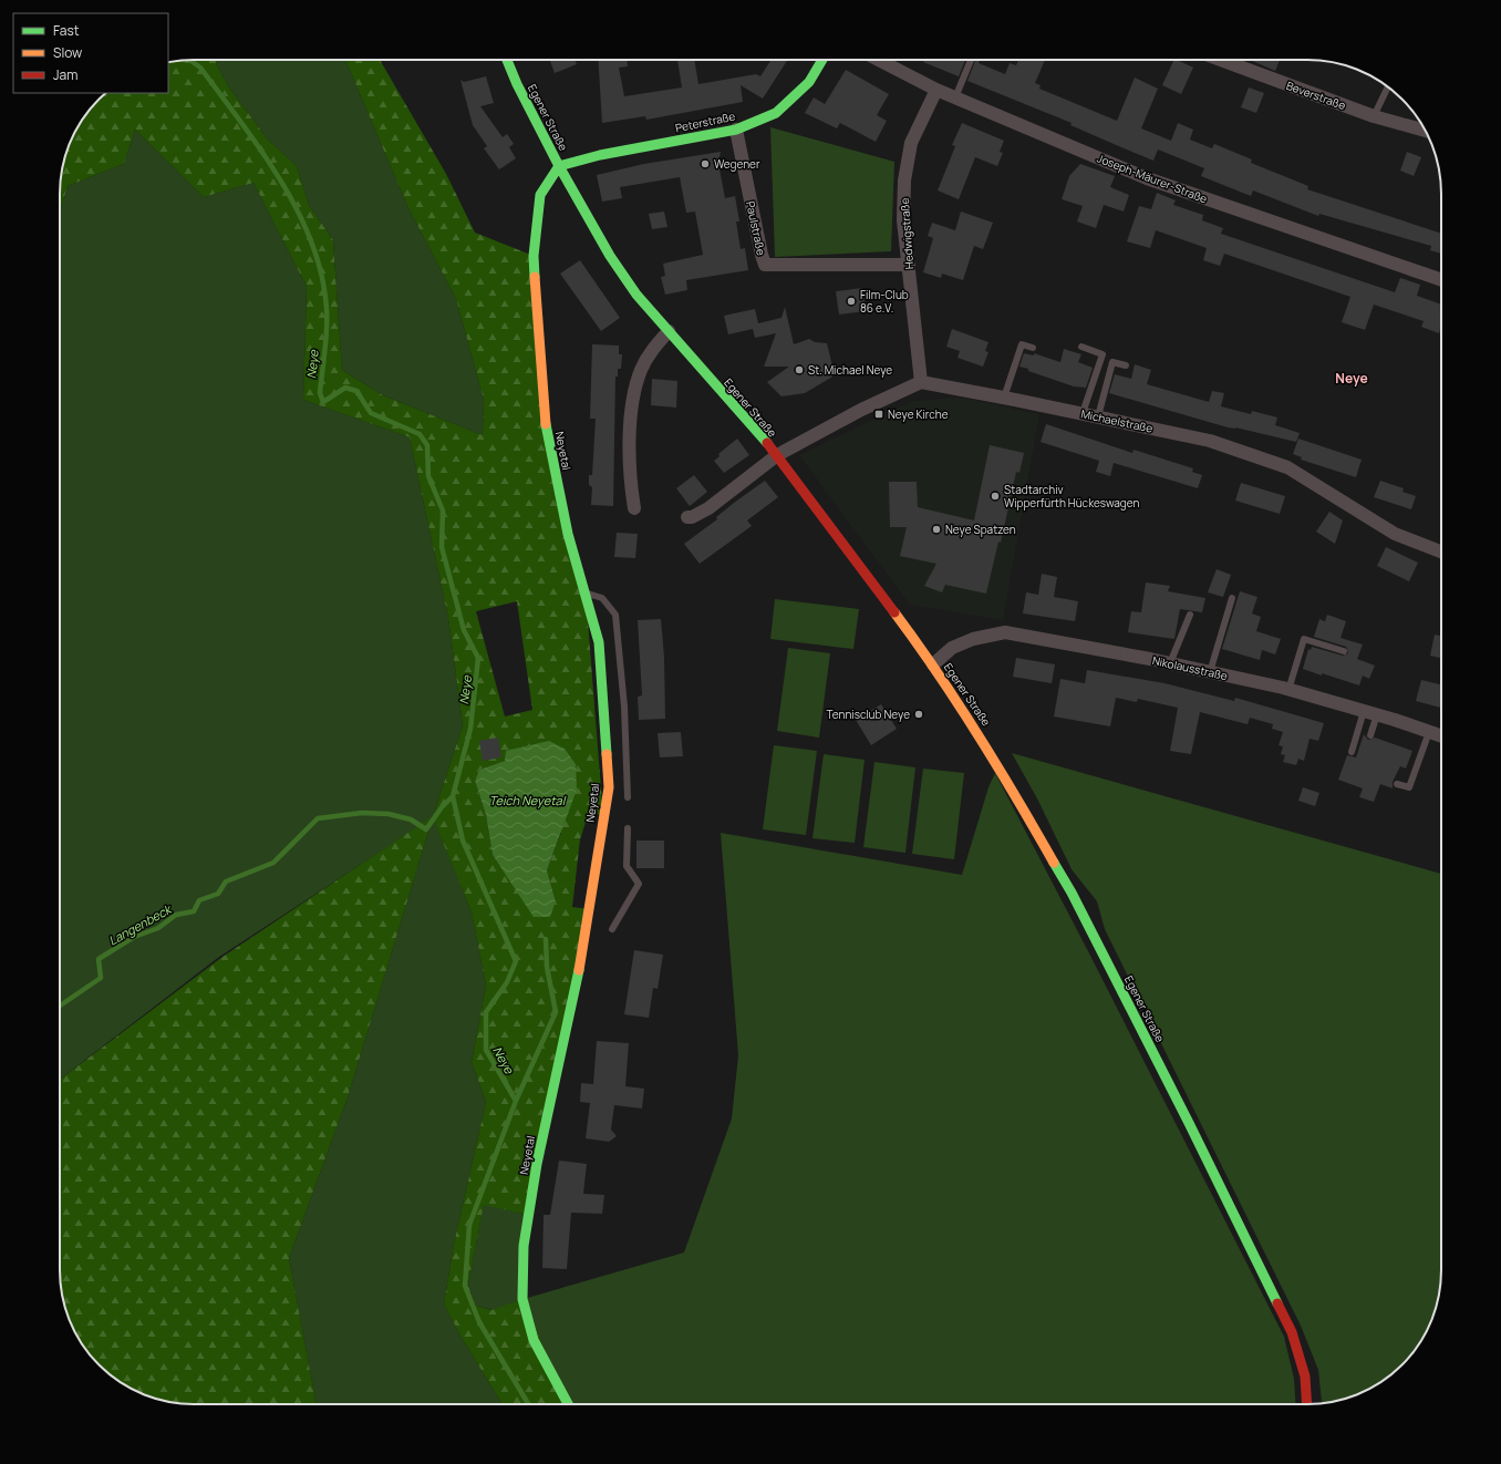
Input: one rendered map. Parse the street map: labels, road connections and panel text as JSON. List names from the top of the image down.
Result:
{
  "streets": {
    "street": [
      "Beverstraße",
      "Egener Straße",
      "Peterstraße",
      "Joseph-Mäurer-Straße",
      "Paulstraße",
      "Hedwigstraße",
      "Michaelstraße",
      "Neyetal",
      "Nikolausstraße"
    ]
  },
  "crossings": [
    ["Egener Straße", "Peterstraße"],
    ["Egener Straße", "Neyetal"],
    ["Egener Straße", "Nikolausstraße"],
    ["Peterstraße", "Paulstraße"],
    ["Peterstraße", "Neyetal"],
    ["Joseph-Mäurer-Straße", "Hedwigstraße"],
    ["Paulstraße", "Hedwigstraße"],
    ["Hedwigstraße", "Michaelstraße"]
  ],
  "districts": ["Neye"],
  "water": ["Neye", "Teich Neyetal", "Langenbeck"],
  "places": {
    "other": [
      "Wegener",
      "Film-Club 86 e.V.",
      "St. Michael Neye",
      "Stadtarchiv Wipperfürth Hückeswagen",
      "Neye Spatzen",
      "Tennisclub Neye"
    ],
    "transit": ["Neye Kirche"]
  },
  "legend": ["Fast", "Slow", "Jam"]
}
